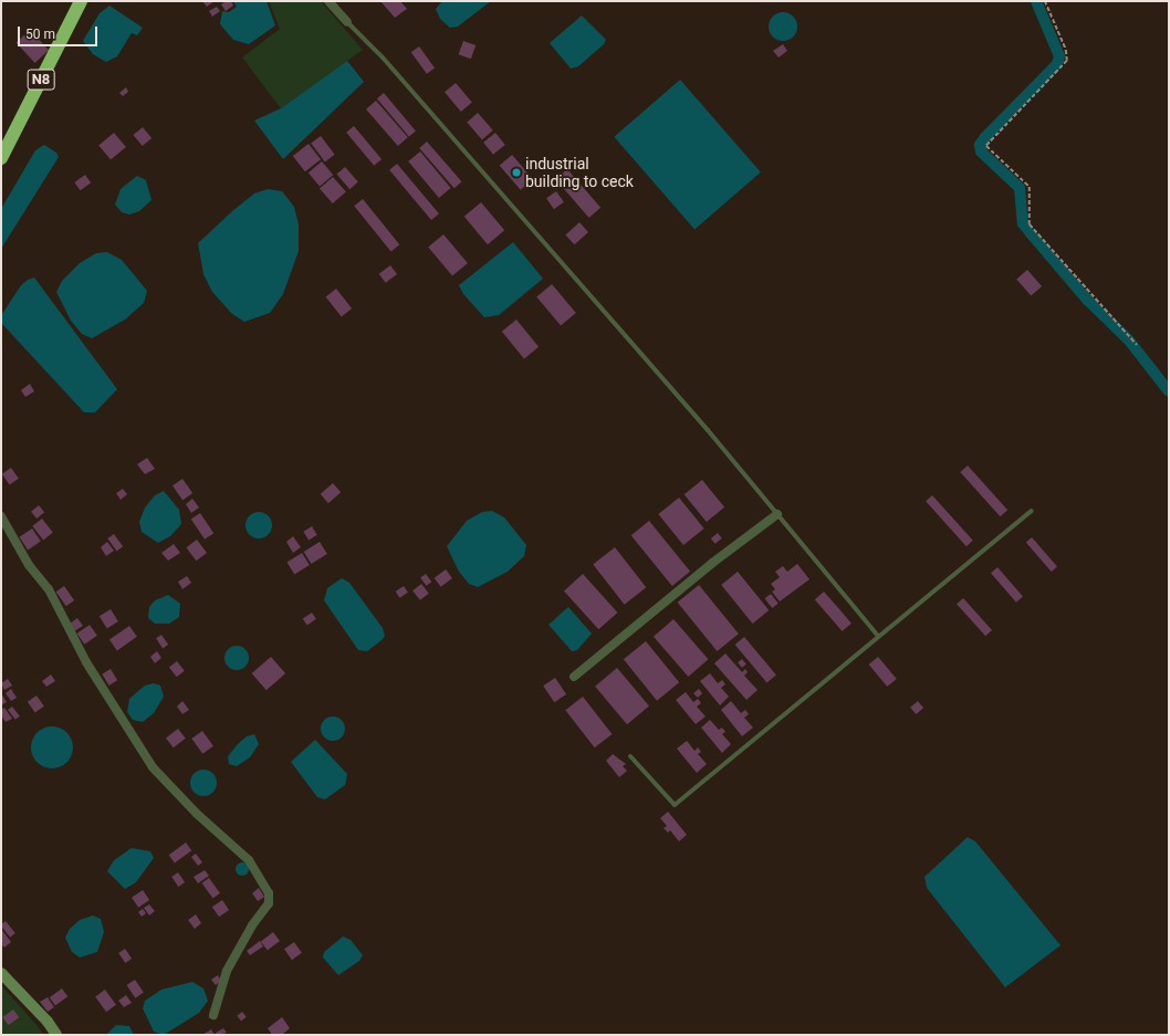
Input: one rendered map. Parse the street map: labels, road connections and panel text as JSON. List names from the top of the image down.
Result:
{
  "streets": {
    "highway": ["N8"]
  },
  "places": ["industrial building to ceck"],
  "scale_bar": "50 m"
}
